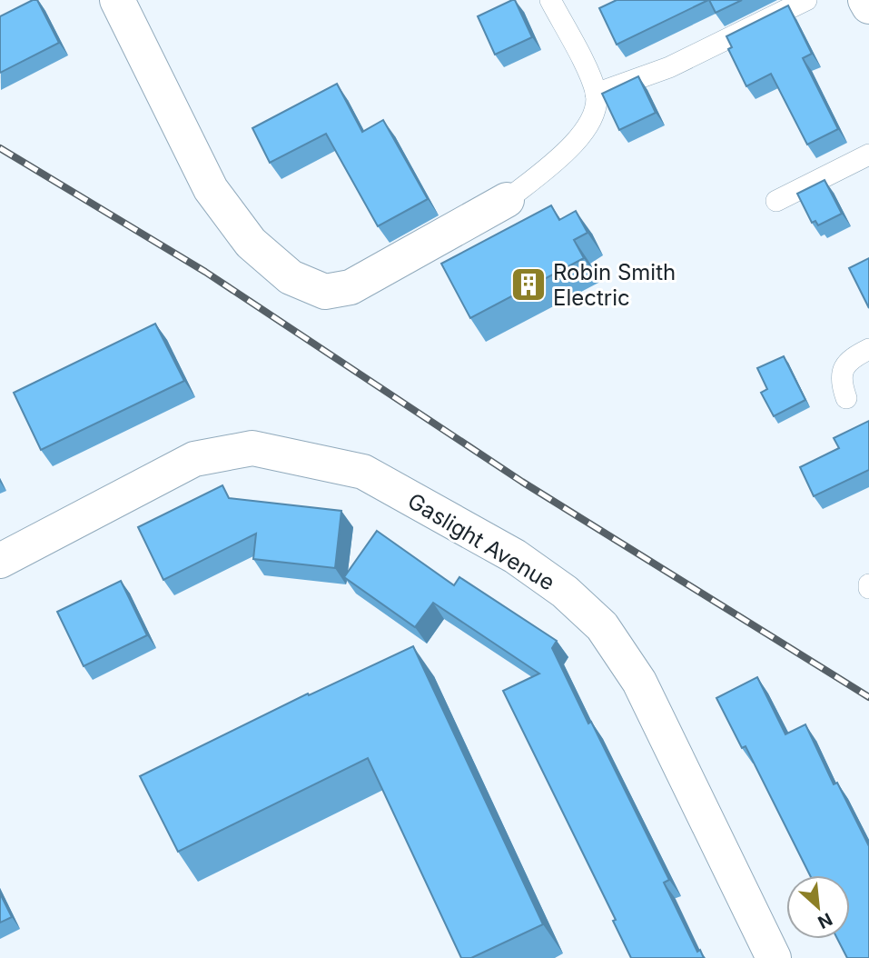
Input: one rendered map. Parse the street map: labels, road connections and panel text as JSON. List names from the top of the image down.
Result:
{
  "streets": {
    "street": ["Gaslight Avenue"]
  },
  "places": {
    "building": ["Robin Smith Electric"]
  },
  "north": "bottom right"
}
